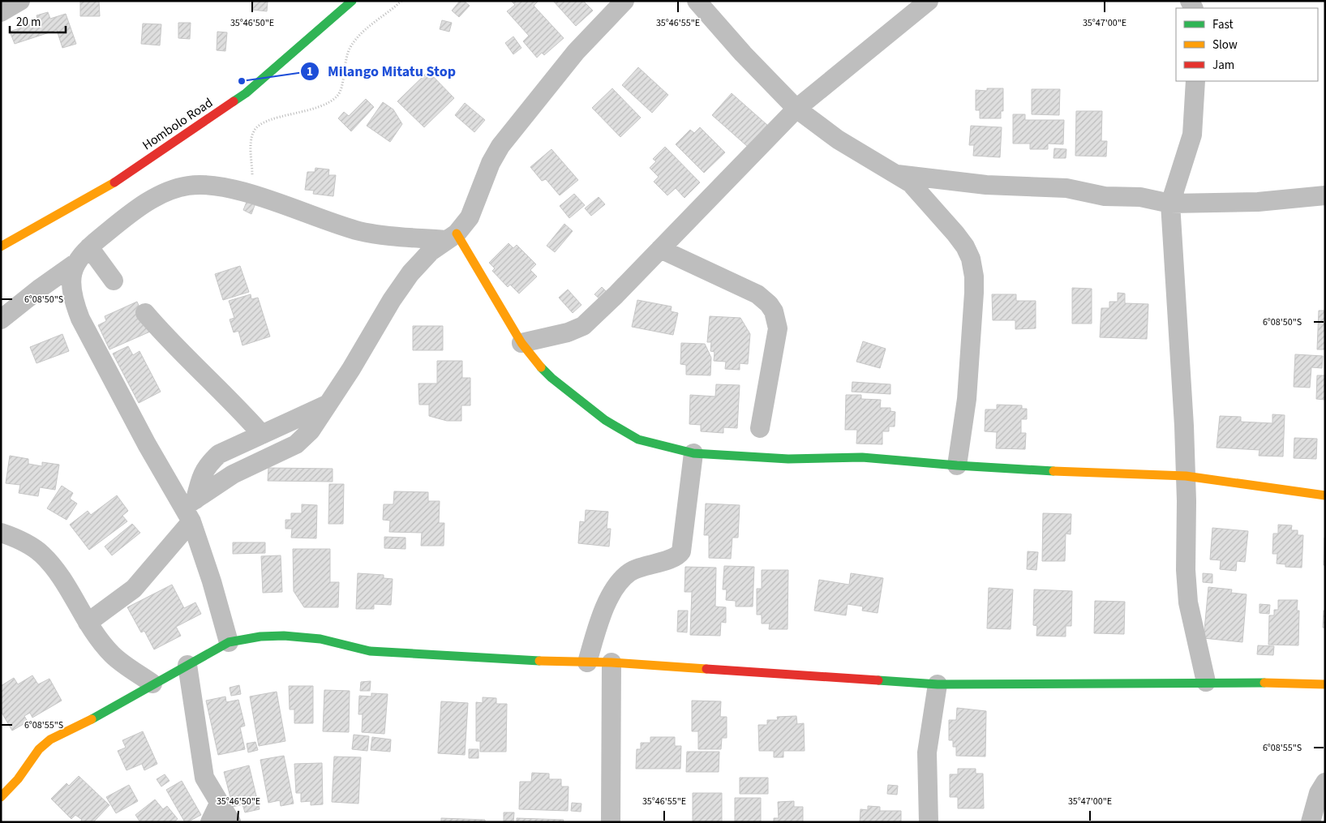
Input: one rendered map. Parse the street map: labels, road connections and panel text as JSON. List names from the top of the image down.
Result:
{
  "streets": {
    "street": ["Hombolo Road"]
  },
  "places": ["Milango Mitatu Stop"],
  "legend": ["Fast", "Slow", "Jam"],
  "scale_bar": "20 m",
  "coordinates": [
    "35°46'50\"E",
    "35°46'55\"E",
    "35°47'00\"E",
    "6°08'50\"S",
    "6°08'55\"S"
  ]
}
